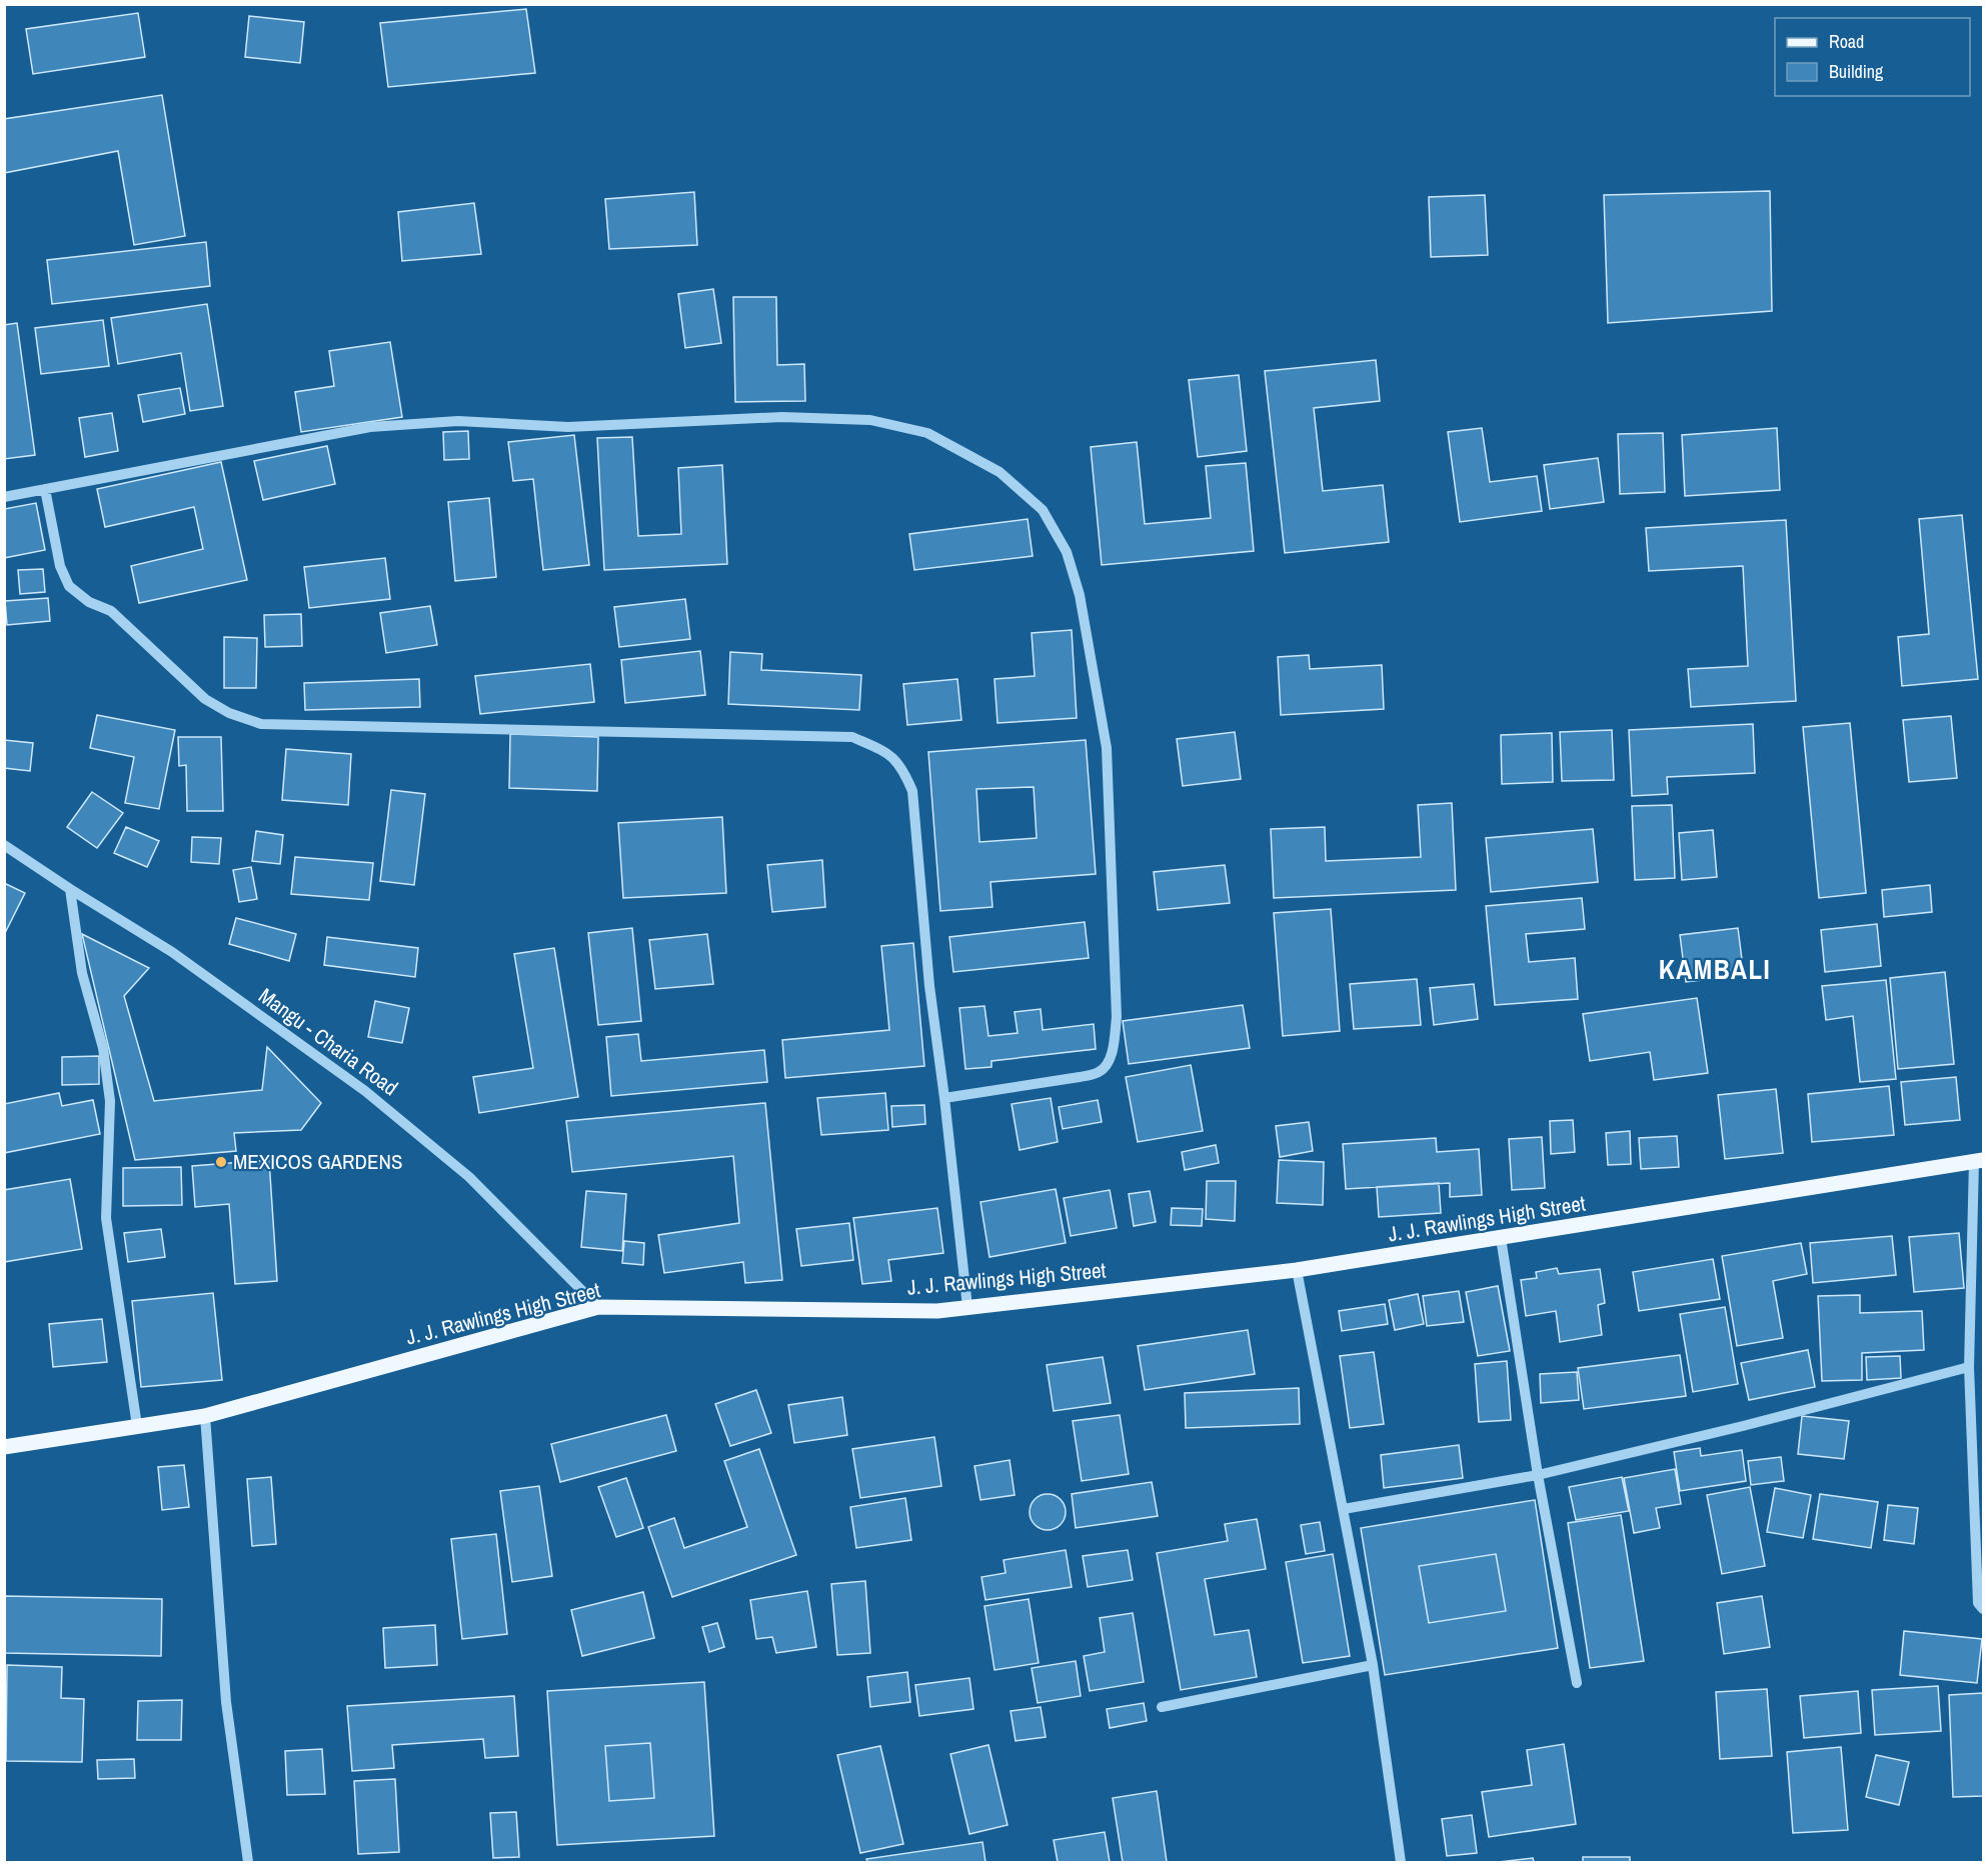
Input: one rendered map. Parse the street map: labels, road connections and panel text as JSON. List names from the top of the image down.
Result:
{
  "streets": {
    "main road": ["J. J. Rawlings High Street"],
    "street": ["Mangu - Charia Road"]
  },
  "crossings": [
    ["Mangu - Charia Road", "J. J. Rawlings High Street"]
  ],
  "districts": ["KAMBALI"],
  "places": ["MEXICOS GARDENS"],
  "legend": ["Road", "Building"]
}
